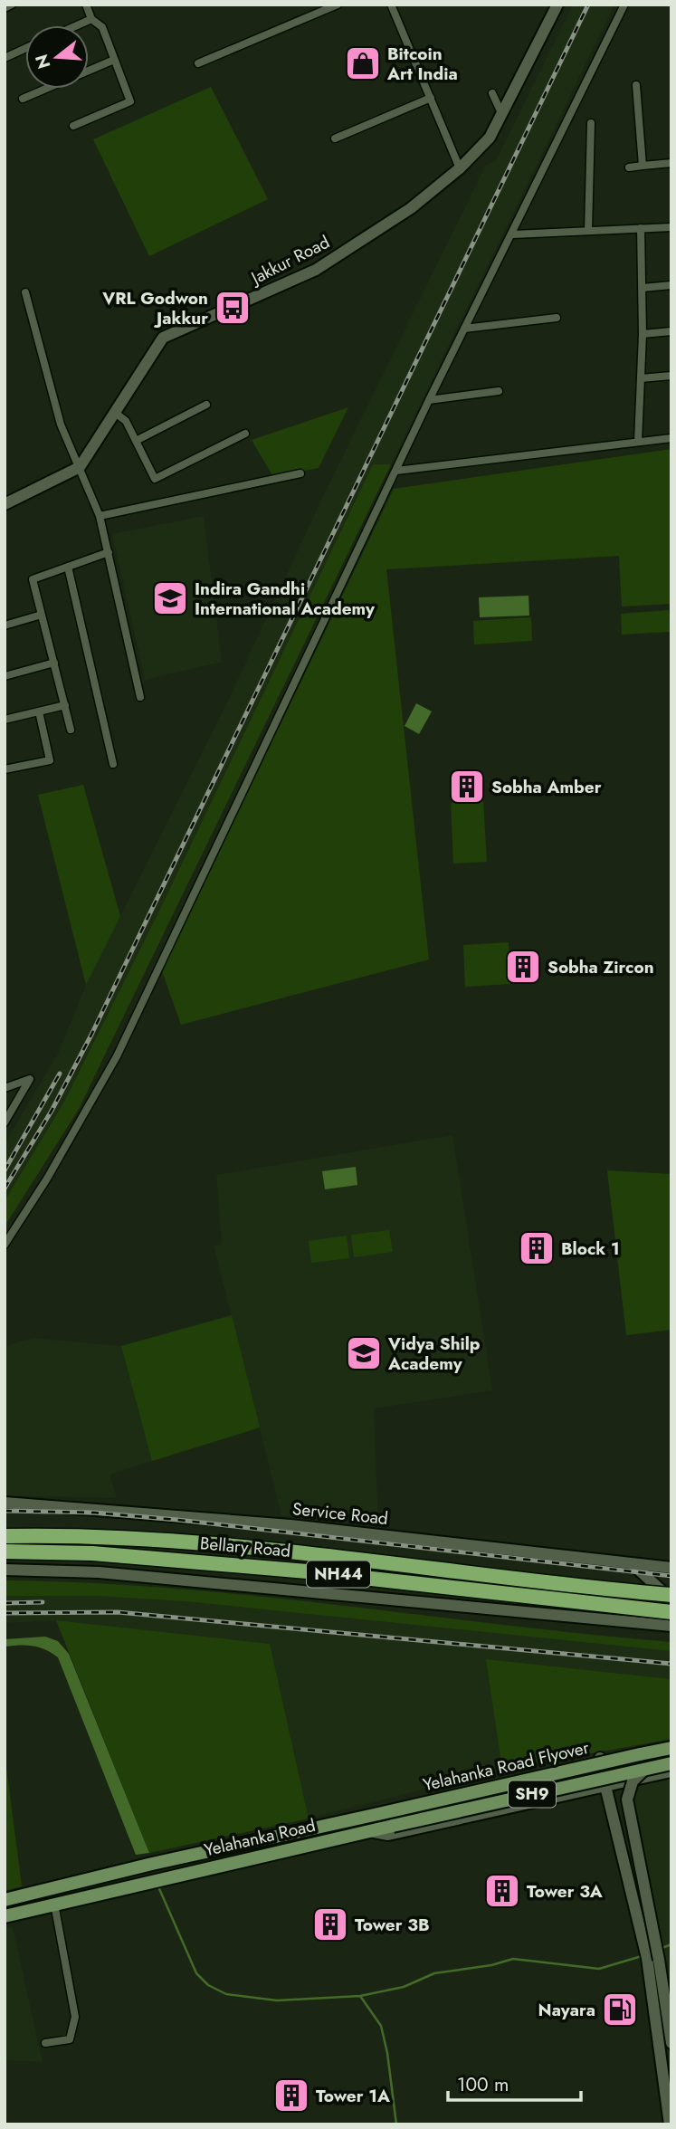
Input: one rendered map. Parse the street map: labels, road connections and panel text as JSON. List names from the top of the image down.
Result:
{
  "streets": {
    "highway": ["Bellary Road", "NH44"],
    "main road": ["Yelahanka Road Flyover", "SH9", "Yelahanka Road"],
    "street": ["Jakkur Road", "Service Road"]
  },
  "crossings": [
    ["Yelahanka Road Flyover", "Yelahanka Road"],
    ["SH9", "Yelahanka Road"]
  ],
  "places": {
    "shop": ["Bitcoin Art India"],
    "bus stop": ["VRL Godwon Jakkur"],
    "school or university": ["Indira Gandhi International Academy", "Vidya Shilp Academy"],
    "building": [
      "Sobha Amber",
      "Sobha Zircon",
      "Block 1",
      "Tower 3A",
      "Tower 3B",
      "Tower 1A"
    ],
    "fuel station": ["Nayara"]
  },
  "scale_bar": "100 m",
  "north": "left"
}
